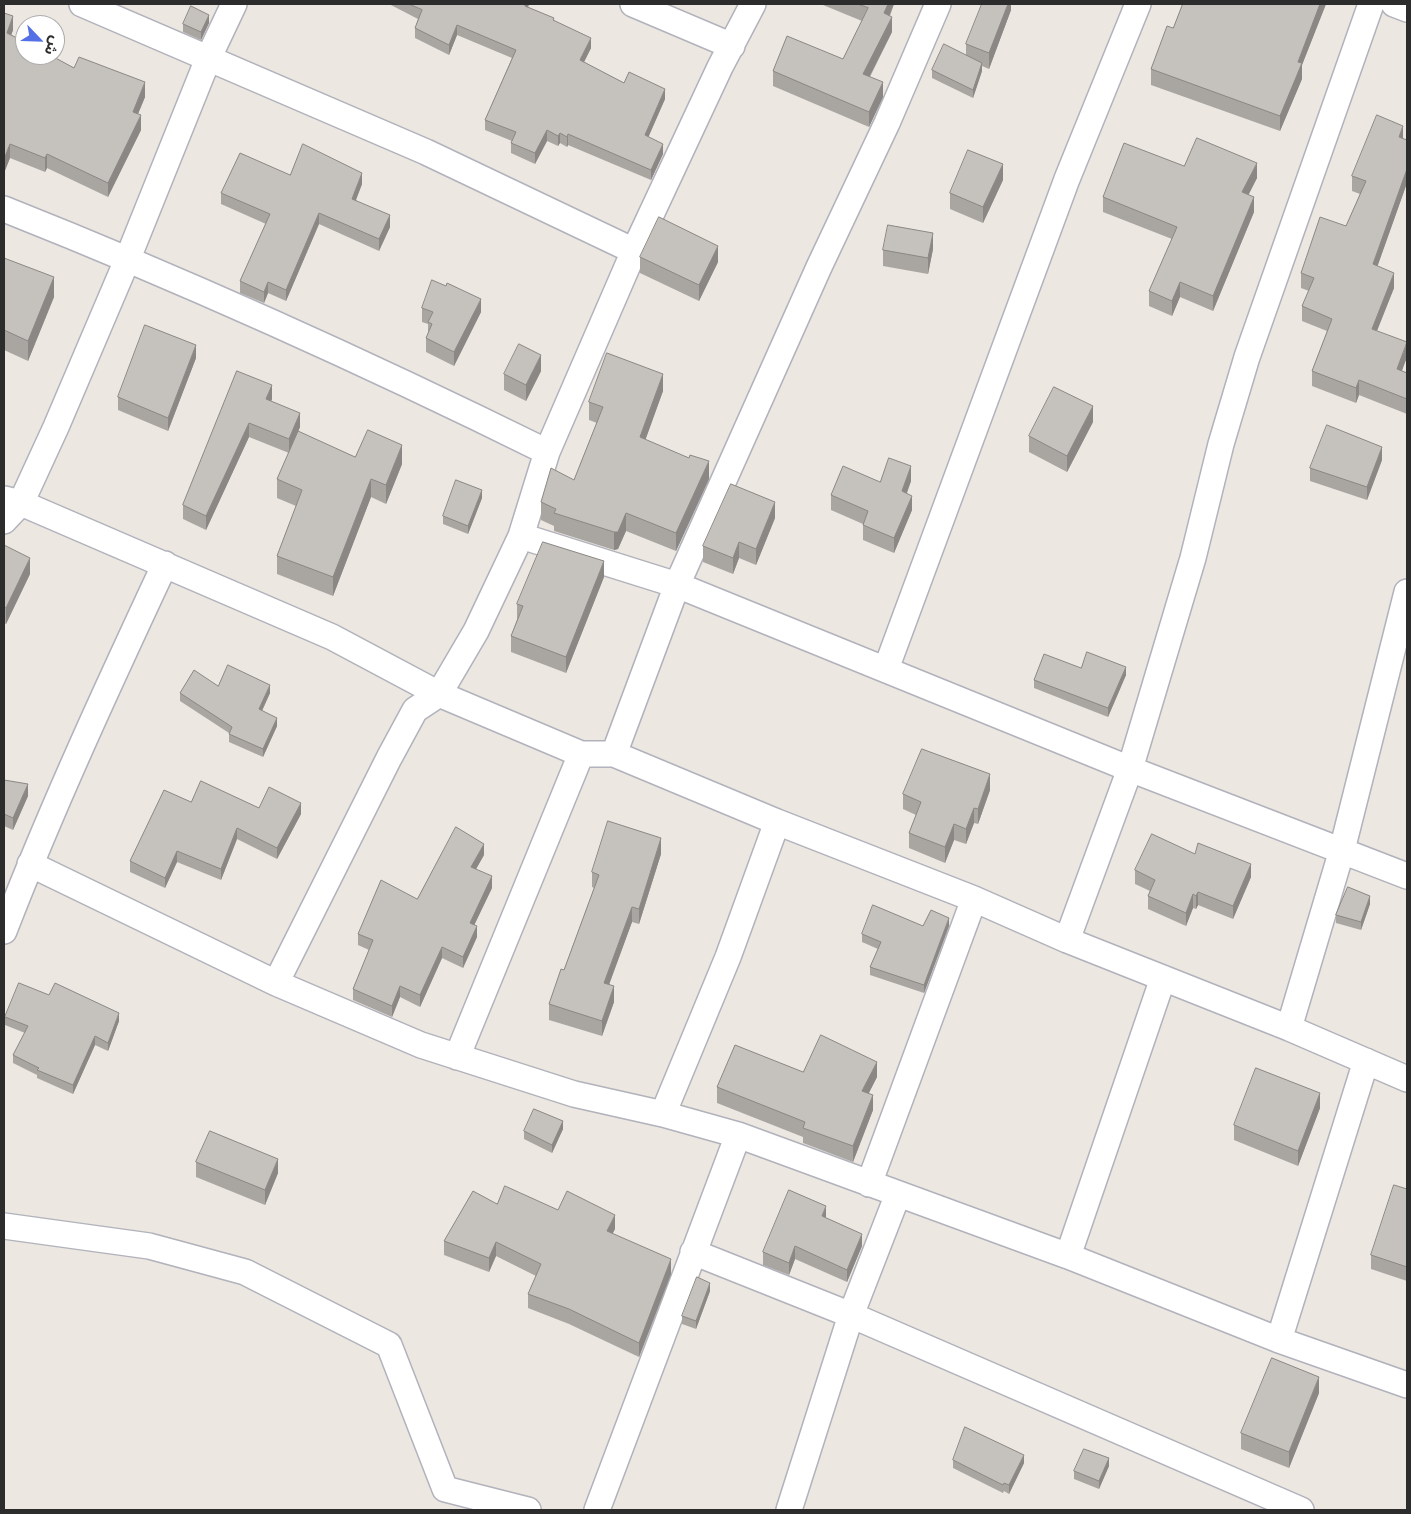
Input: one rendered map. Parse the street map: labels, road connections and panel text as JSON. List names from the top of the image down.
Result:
{
  "north": "bottom right"
}
